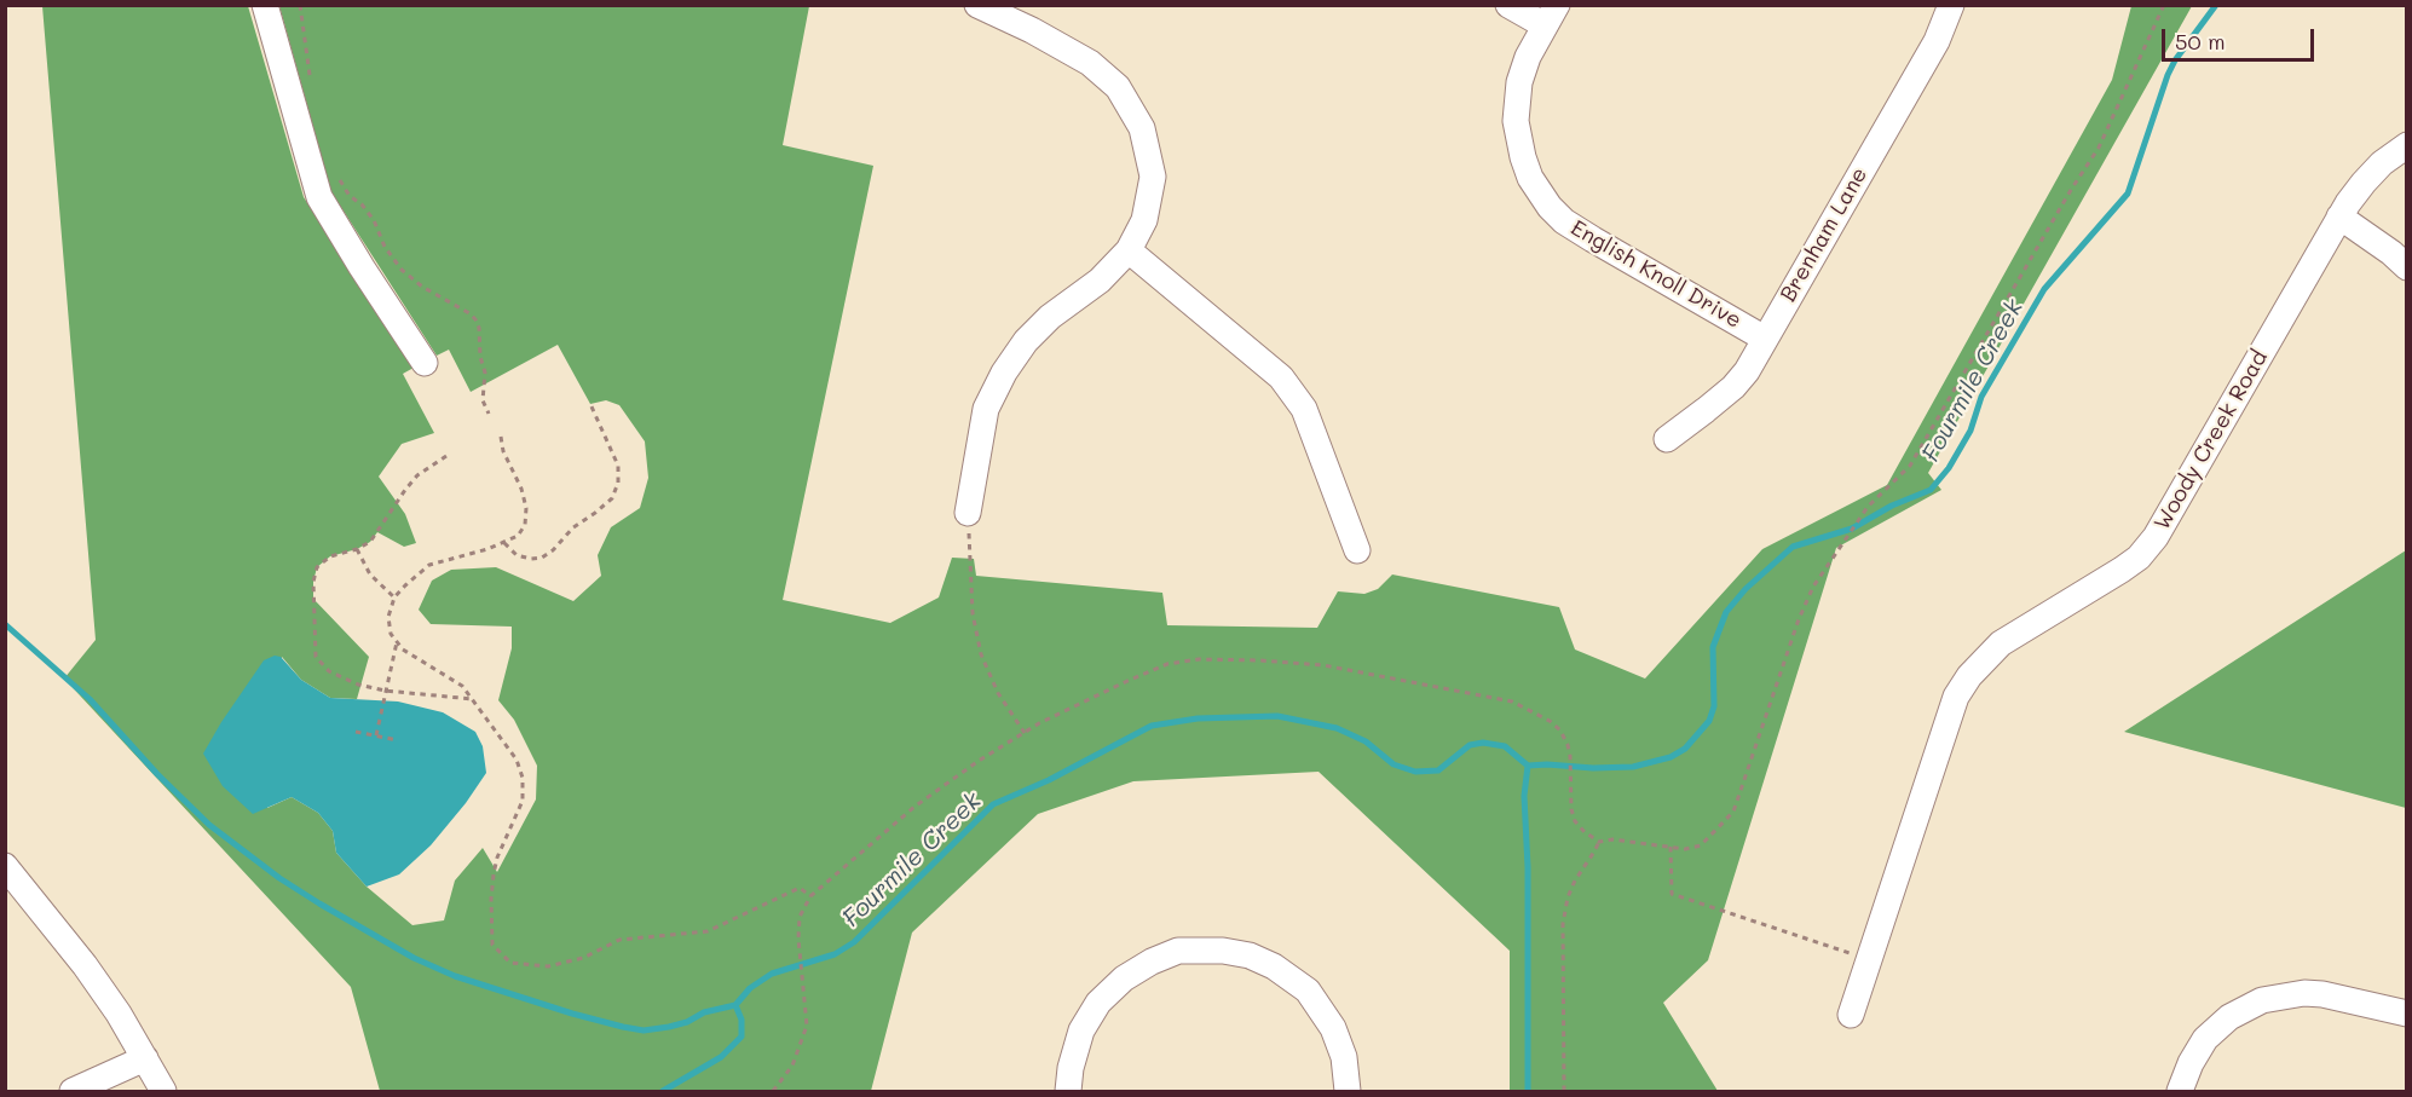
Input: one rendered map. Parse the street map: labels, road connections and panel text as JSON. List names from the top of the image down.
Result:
{
  "streets": {
    "street": ["Brenham Lane", "English Knoll Drive", "Woody Creek Road"]
  },
  "crossings": [
    ["Brenham Lane", "English Knoll Drive"]
  ],
  "water": ["Fourmile Creek"],
  "scale_bar": "50 m"
}
